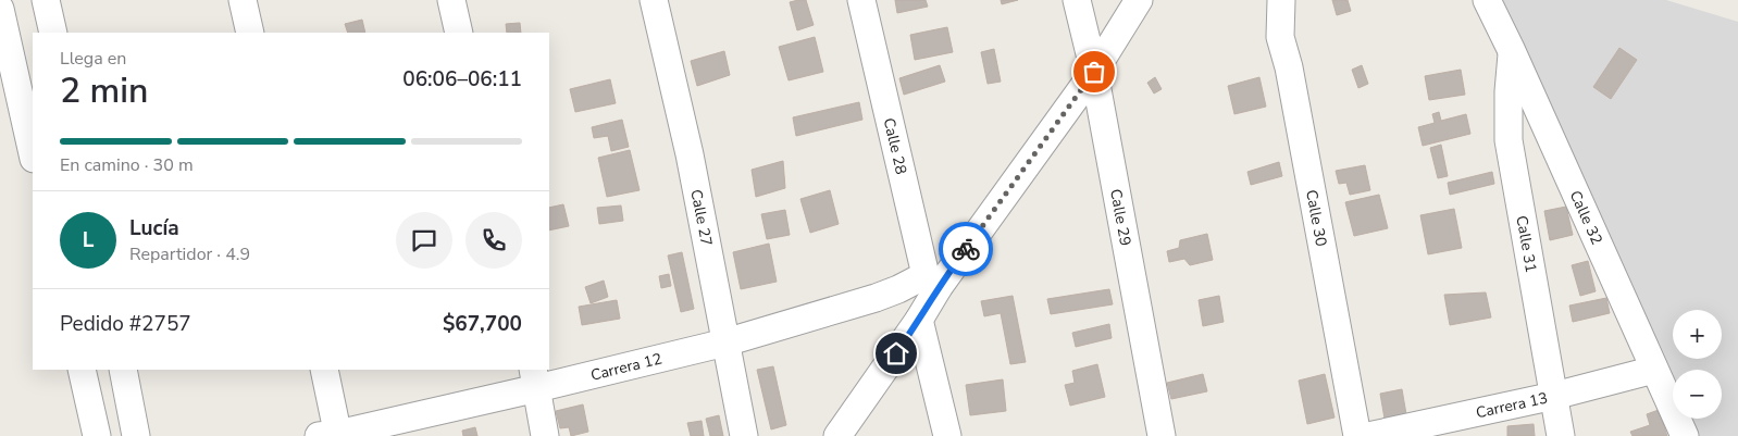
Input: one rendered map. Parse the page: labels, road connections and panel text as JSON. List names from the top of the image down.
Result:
{
  "streets": {
    "street": [
      "Calle 28",
      "Calle 27",
      "Calle 29",
      "Calle 32",
      "Calle 30",
      "Calle 31",
      "Carrera 12",
      "Carrera 13"
    ]
  },
  "crossings": [
    ["Calle 28", "Carrera 12"],
    ["Calle 27", "Carrera 12"],
    ["Calle 32", "Calle 31"],
    ["Calle 32", "Carrera 13"],
    ["Calle 31", "Carrera 13"]
  ],
  "page": {
    "heading": ["2 min", "Llega en", "06:06–06:11"],
    "panel": [
      "Lucía",
      "Repartidor · 4.9",
      "Pedido #2757",
      "$67,700"
    ],
    "bar": "En camino · 30 m",
    "round": "L",
    "map_buttons": ["+", "−"]
  }
}
